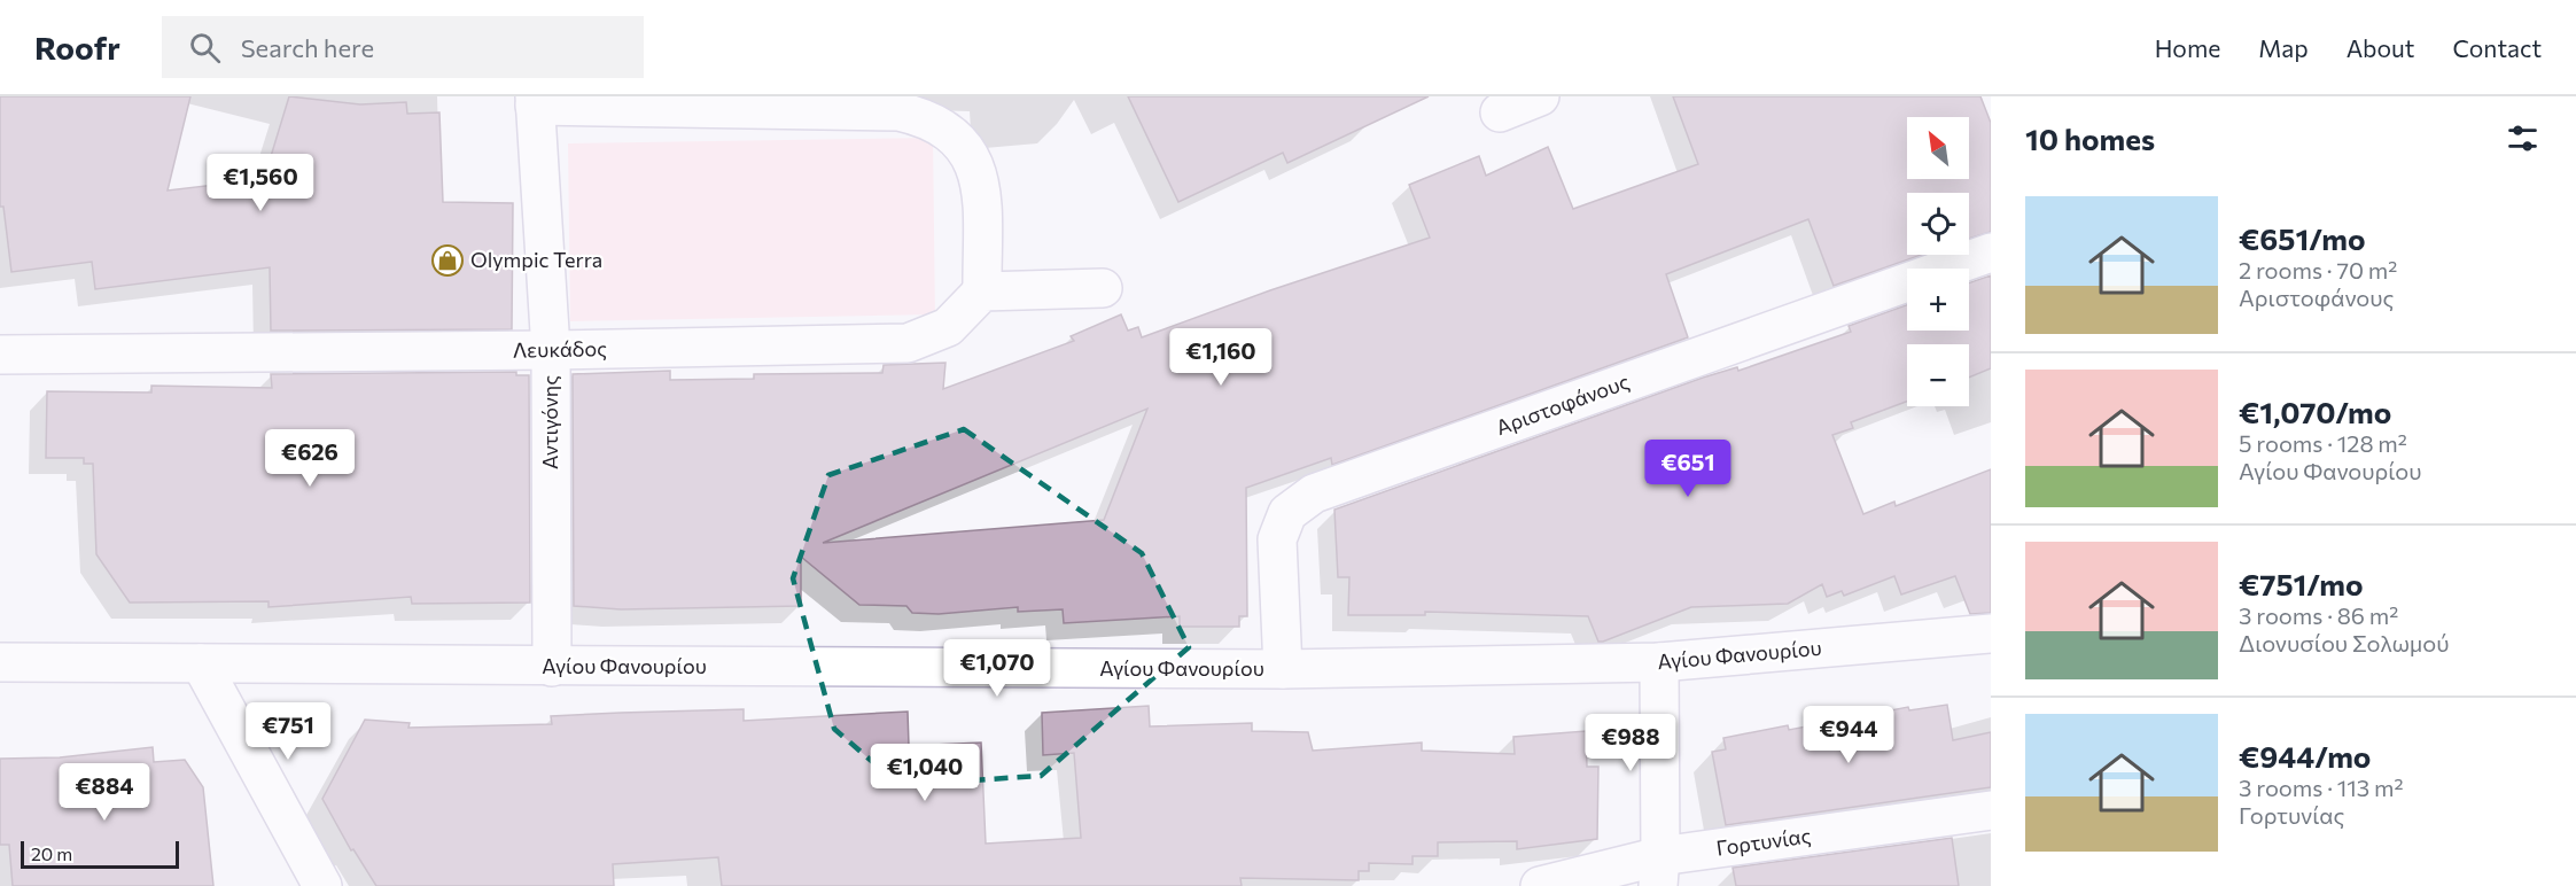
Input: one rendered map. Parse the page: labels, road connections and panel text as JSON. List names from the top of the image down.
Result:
{
  "streets": {
    "street": [
      "Λευκάδος",
      "Αριστοφάνους",
      "Αντιγόνης",
      "Αγίου Φανουρίου",
      "Γορτυνίας"
    ]
  },
  "crossings": [
    ["Λευκάδος", "Αντιγόνης"],
    ["Αριστοφάνους", "Αγίου Φανουρίου"],
    ["Αντιγόνης", "Αγίου Φανουρίου"]
  ],
  "places": {
    "shop": ["Olympic Terra"]
  },
  "scale_bar": "20 m",
  "north": "top left",
  "page": {
    "header": "Roofr",
    "search": "Search here",
    "nav": [
      "Home",
      "Map",
      "About",
      "Contact"
    ],
    "heading": "10 homes",
    "map_buttons": ["+", "−"],
    "price": [
      "€1,560",
      "€1,160",
      "€626",
      "€651",
      "€1,070",
      "€751",
      "€944",
      "€988",
      "€1,040",
      "€884"
    ],
    "list": [
      {
        "name": "€651/mo",
        "note": "2 rooms · 70 m² · Αριστοφάνους"
      },
      {
        "name": "€1,070/mo",
        "note": "5 rooms · 128 m² · Αγίου Φανουρίου"
      },
      {
        "name": "€751/mo",
        "note": "3 rooms · 86 m² · Διονυσίου Σολωμού"
      },
      {
        "name": "€944/mo",
        "note": "3 rooms · 113 m² · Γορτυνίας"
      }
    ],
    "scale": "20 m"
  }
}
